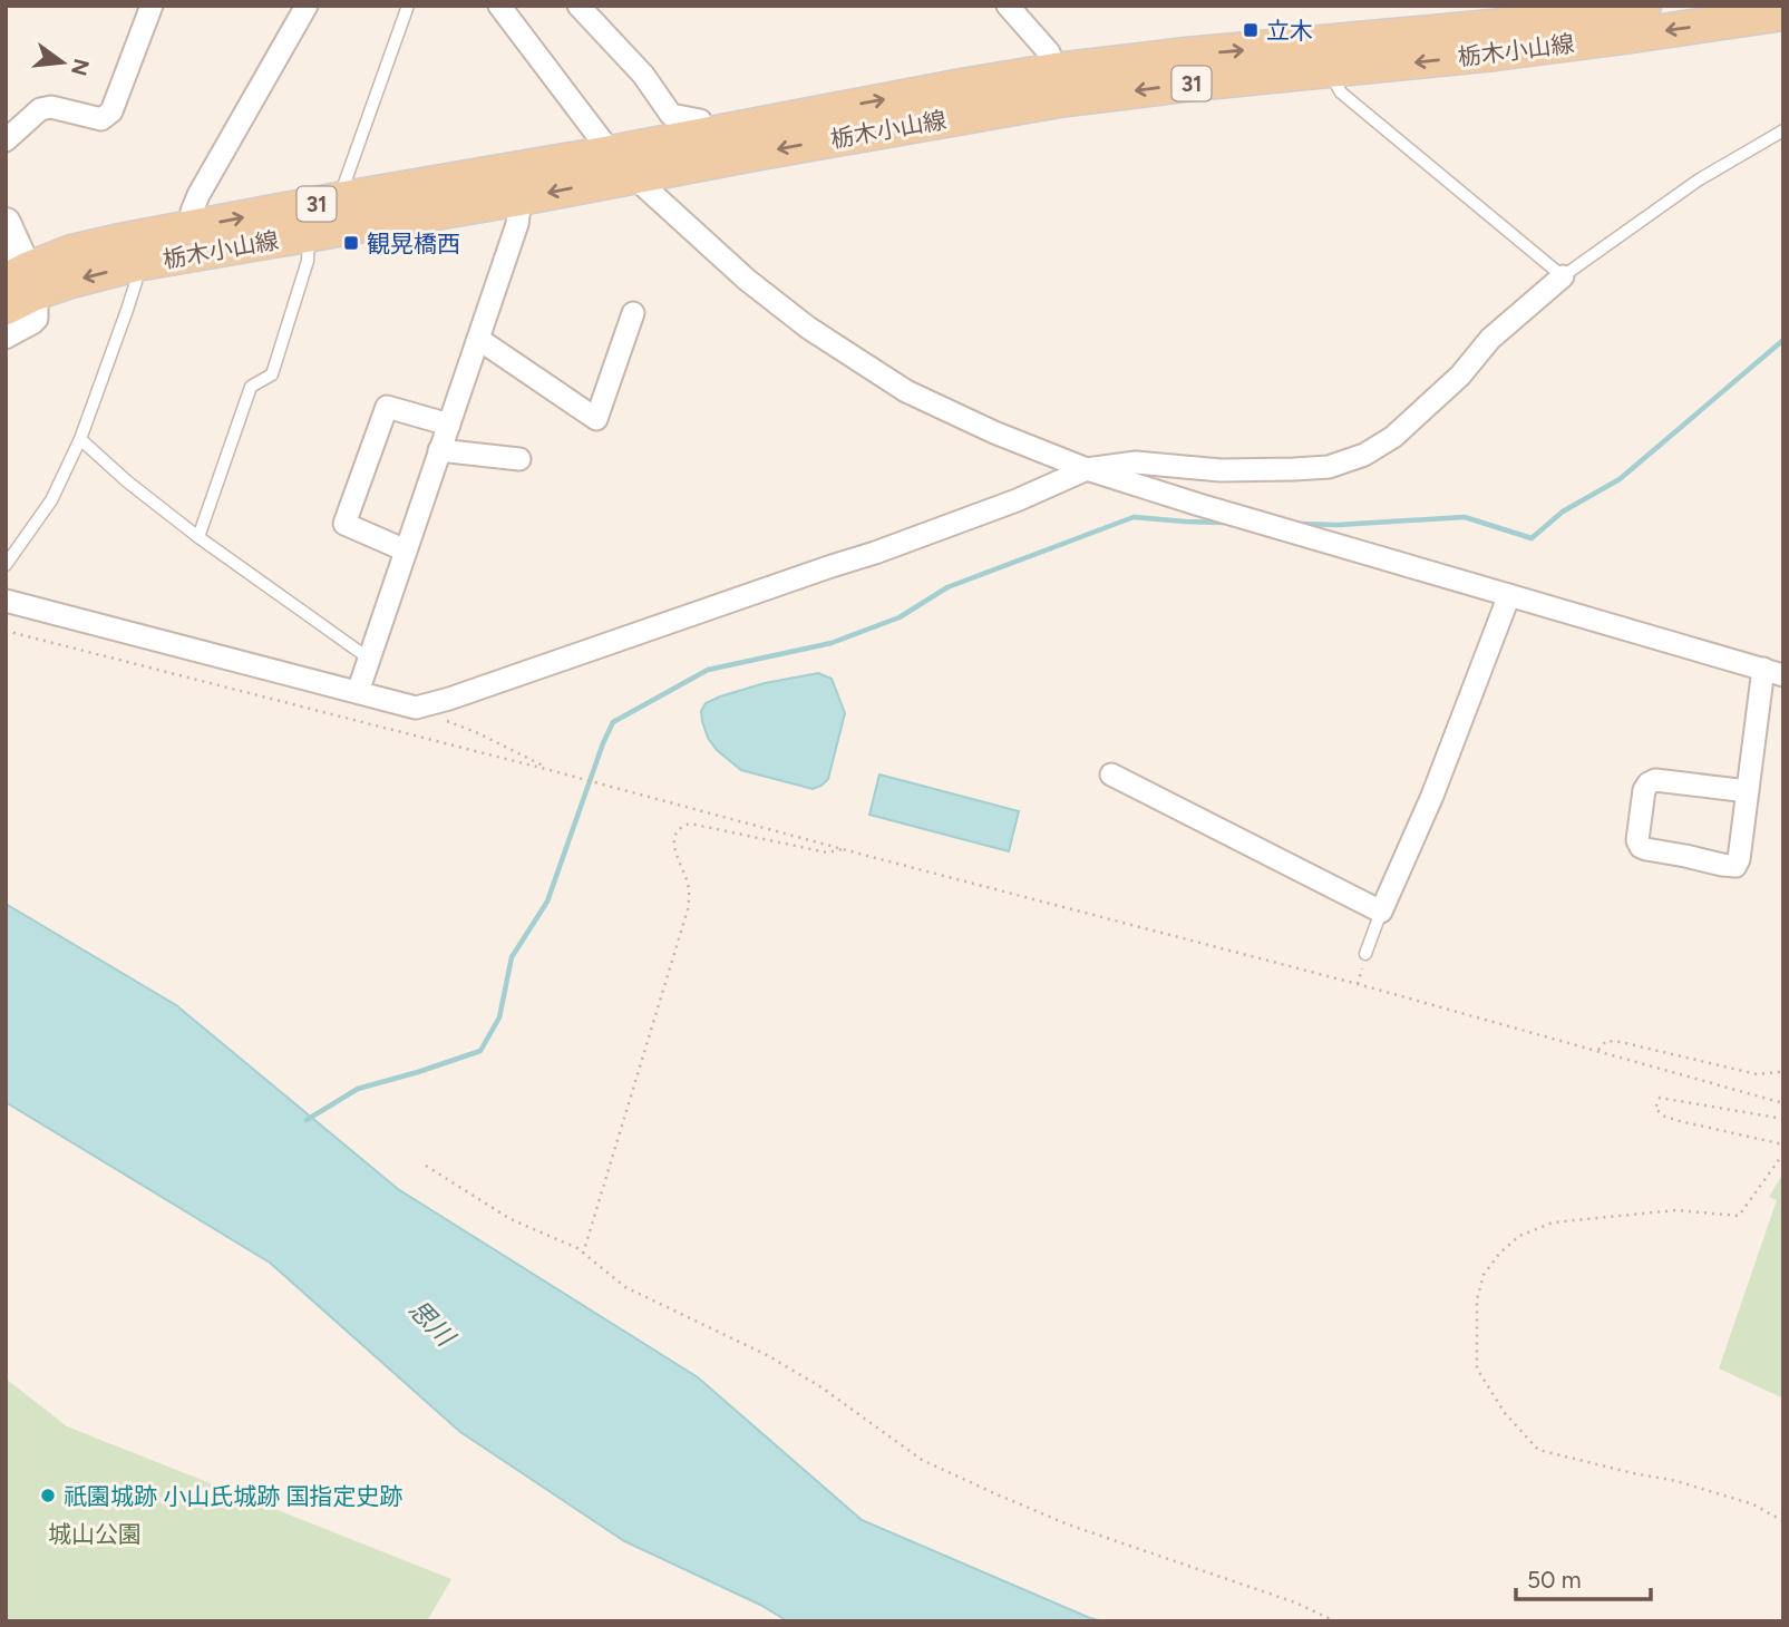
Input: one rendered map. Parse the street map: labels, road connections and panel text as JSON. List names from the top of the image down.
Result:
{
  "streets": {
    "main road": ["栃木小山線", "31"]
  },
  "water": ["思川"],
  "parks": ["城山公園"],
  "places": {
    "transit": ["立木", "観晃橋西"],
    "other": ["祇園城跡 小山氏城跡 国指定史跡"]
  },
  "scale_bar": "50 m",
  "north": "right"
}
